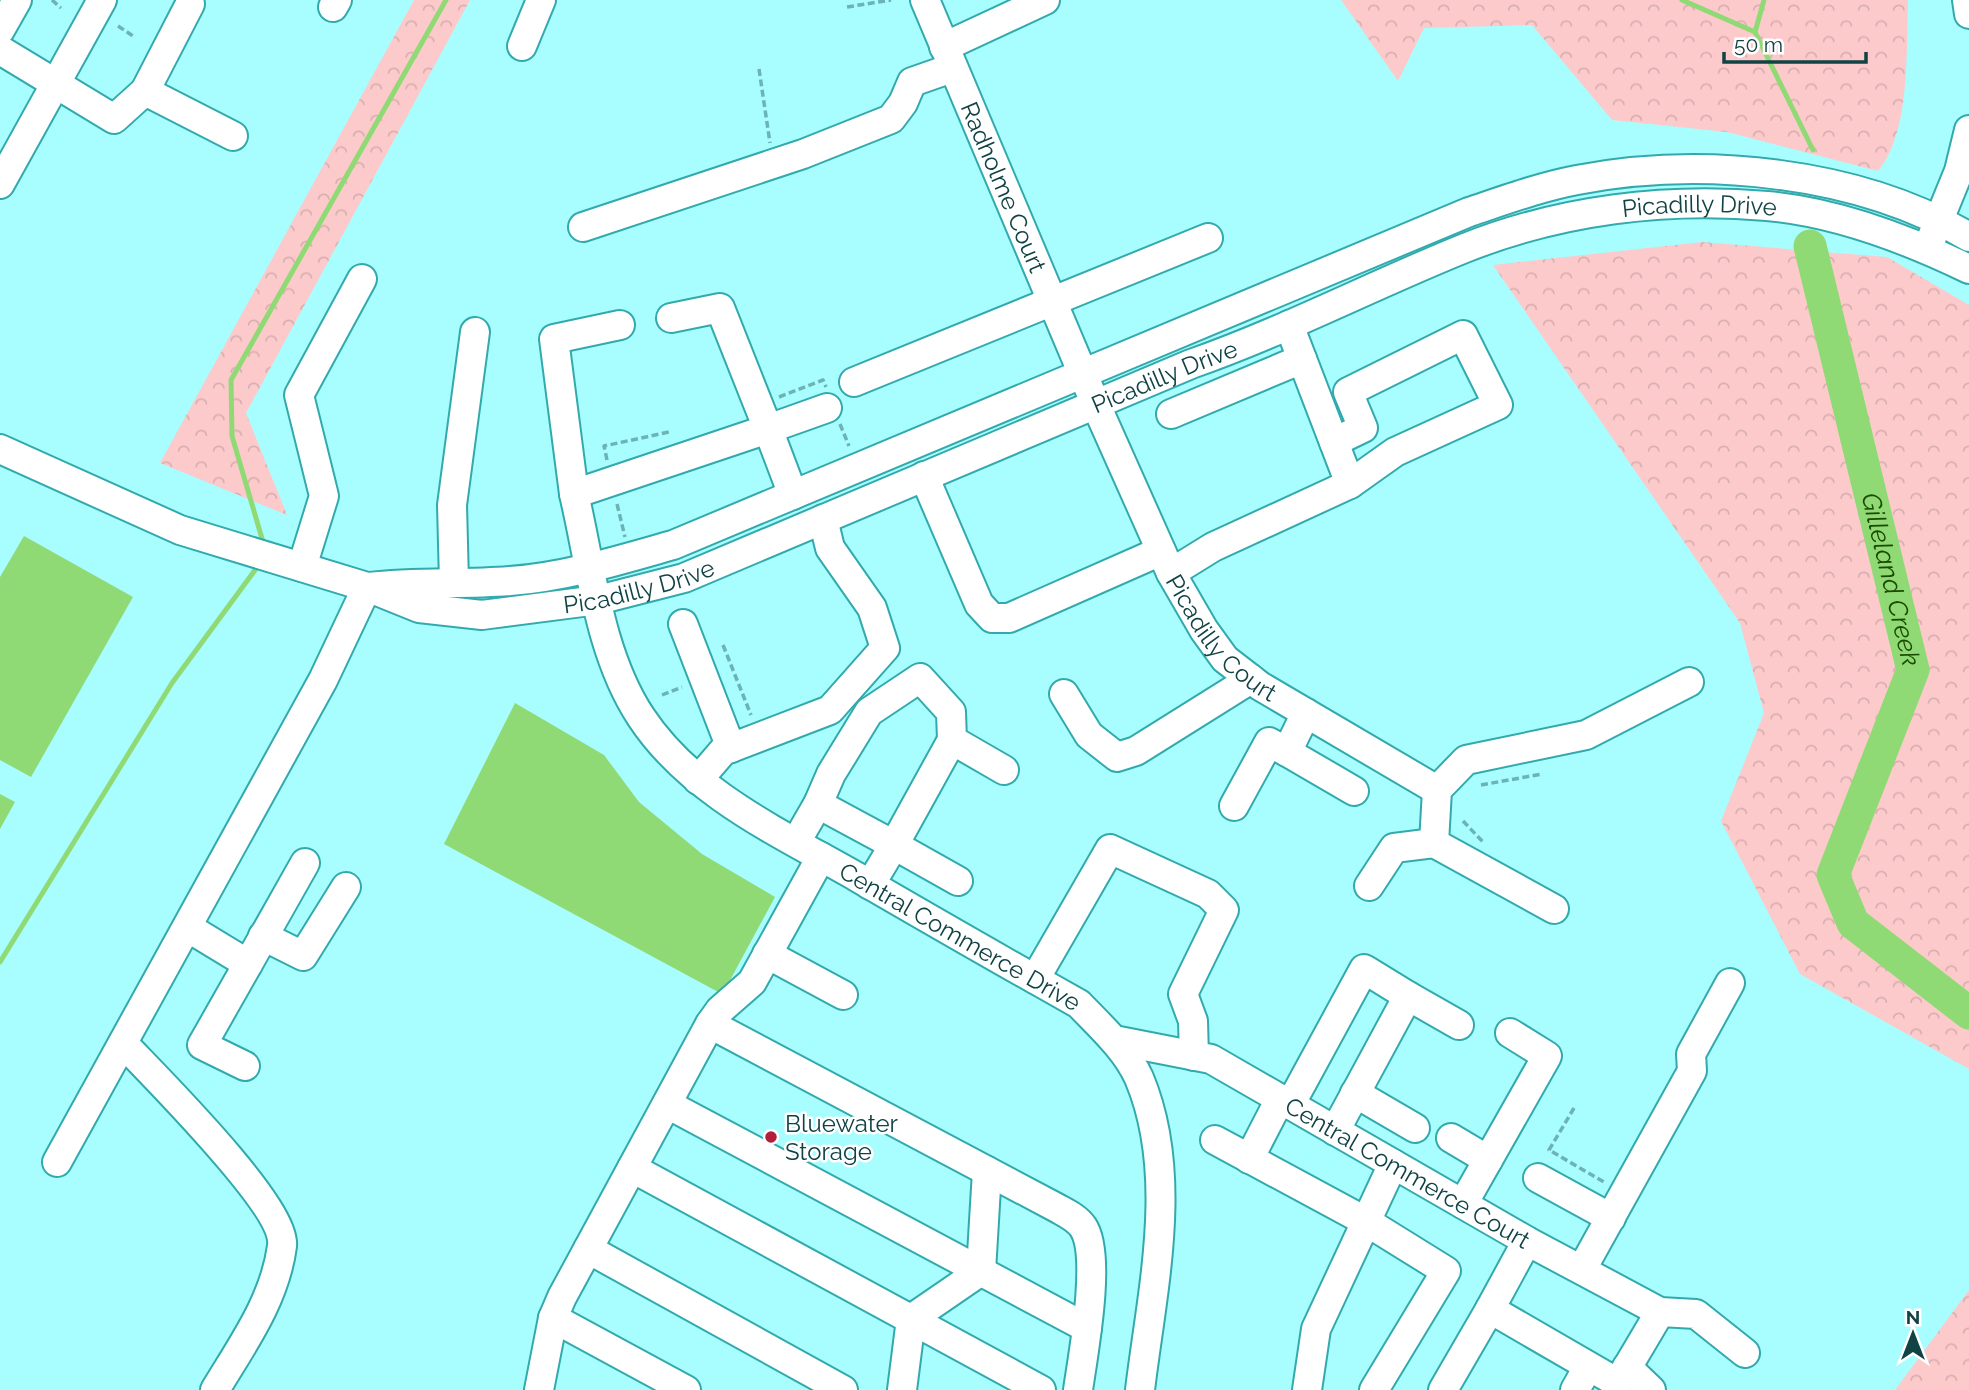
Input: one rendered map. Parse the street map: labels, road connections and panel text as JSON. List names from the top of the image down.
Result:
{
  "streets": {
    "street": [
      "Radholme Court",
      "Picadilly Drive",
      "Picadilly Court",
      "Central Commerce Drive",
      "Central Commerce Court"
    ]
  },
  "crossings": [
    ["Radholme Court", "Picadilly Drive"],
    ["Radholme Court", "Picadilly Court"],
    ["Picadilly Drive", "Picadilly Court"],
    ["Picadilly Drive", "Central Commerce Drive"],
    ["Central Commerce Drive", "Central Commerce Court"]
  ],
  "water": ["Gilleland Creek"],
  "places": ["Bluewater Storage"],
  "scale_bar": "50 m",
  "north": "top"
}
